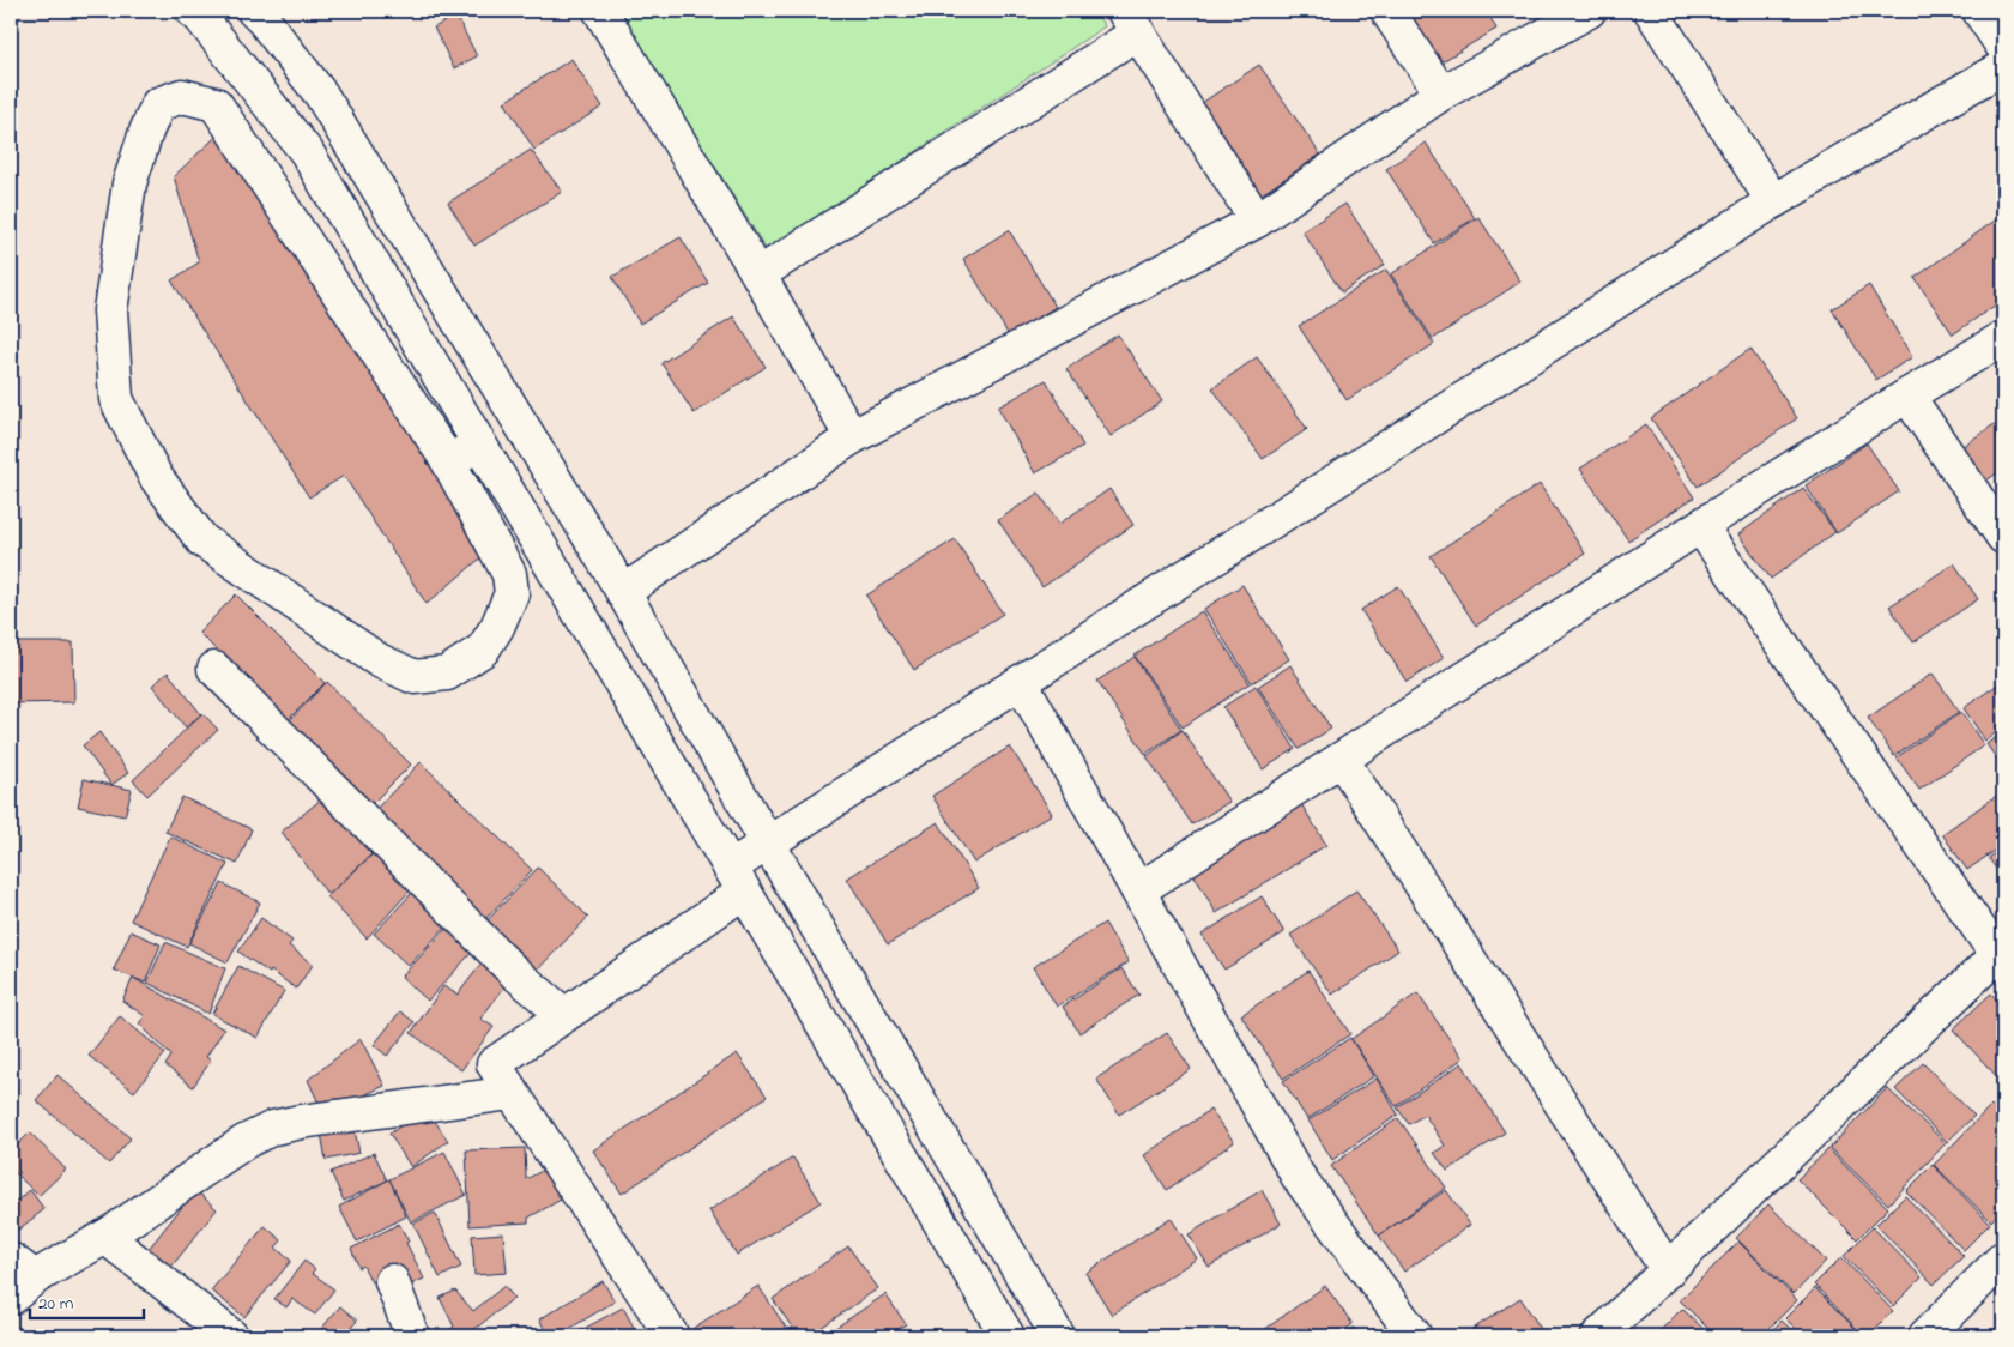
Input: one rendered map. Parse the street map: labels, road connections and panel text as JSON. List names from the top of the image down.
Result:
{
  "scale_bar": "20 m"
}
